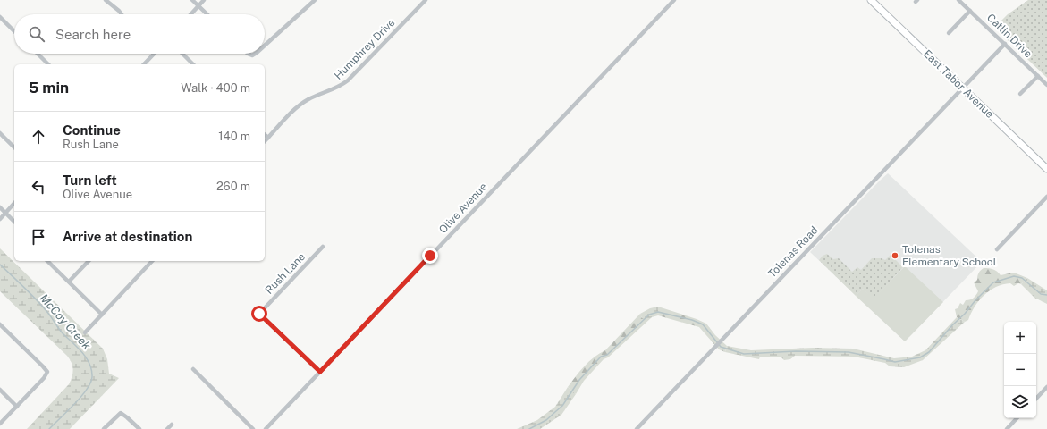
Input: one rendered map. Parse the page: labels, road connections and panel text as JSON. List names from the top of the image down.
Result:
{
  "streets": {
    "main road": ["East Tabor Avenue"],
    "street": [
      "Catlin Drive",
      "Humphrey Drive",
      "Olive Avenue",
      "Tolenas Road",
      "Rush Lane"
    ]
  },
  "crossings": [
    ["Catlin Drive", "Tolenas Road"],
    ["East Tabor Avenue", "Tolenas Road"],
    ["Olive Avenue", "Rush Lane"]
  ],
  "water": ["McCoy Creek"],
  "places": ["Tolenas Elementary School"],
  "page": {
    "search": "Search here",
    "heading": ["5 min", "Walk · 400 m"],
    "list": [
      ["Continue", "Rush Lane", "140 m"],
      ["Turn left", "Olive Avenue", "260 m"],
      "Arrive at destination"
    ],
    "map_buttons": ["+", "−"]
  }
}
